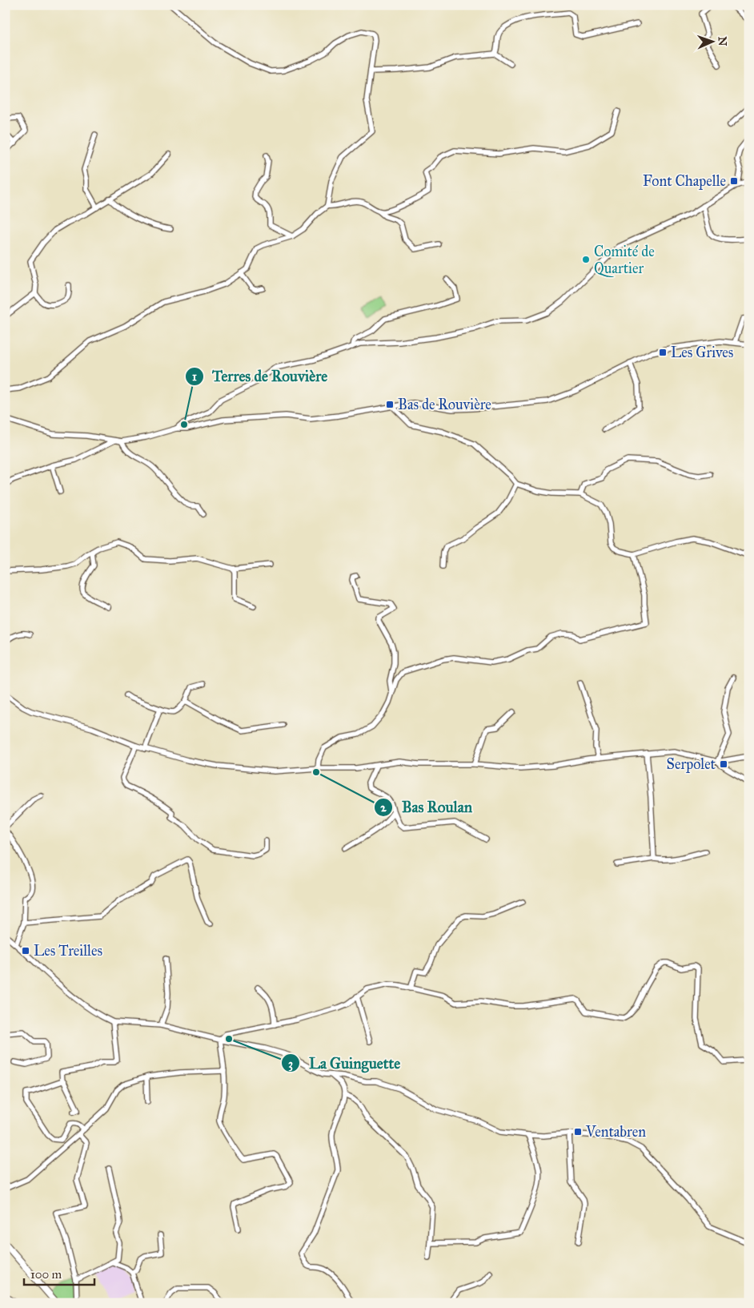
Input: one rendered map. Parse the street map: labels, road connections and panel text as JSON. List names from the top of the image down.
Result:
{
  "places": {
    "transit": [
      "Font Chapelle",
      "Les Grives",
      "Bas de Rouvière",
      "Serpolet",
      "Les Treilles",
      "Ventabren"
    ],
    "other": [
      "Comité de Quartier",
      "Terres de Rouvière",
      "Bas Roulan",
      "La Guinguette"
    ]
  },
  "scale_bar": "100 m",
  "north": "right"
}
